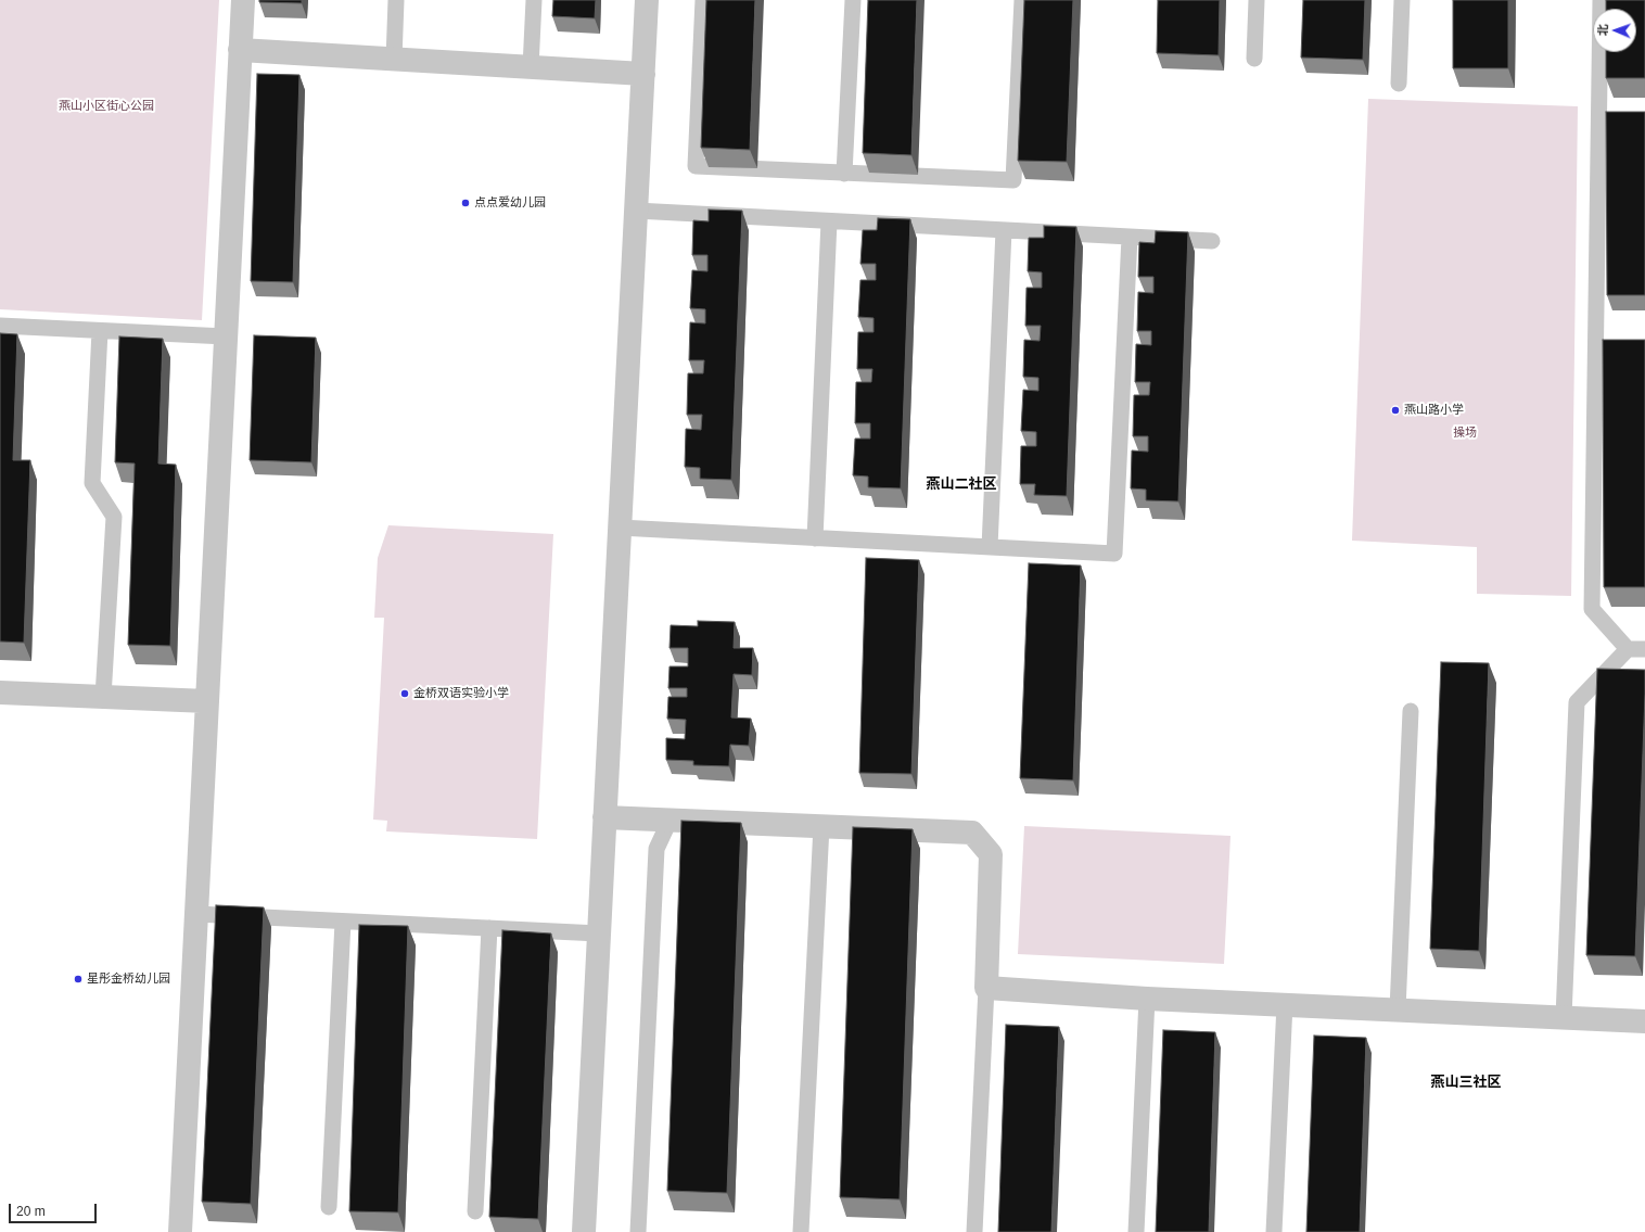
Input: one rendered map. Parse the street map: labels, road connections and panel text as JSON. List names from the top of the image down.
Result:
{
  "districts": ["燕山二社区", "燕山三社区"],
  "parks": ["燕山小区街心公园", "操场"],
  "places": [
    "点点爱幼儿园",
    "燕山路小学",
    "金桥双语实验小学",
    "星彤金桥幼儿园"
  ],
  "scale_bar": "20 m",
  "north": "left"
}
